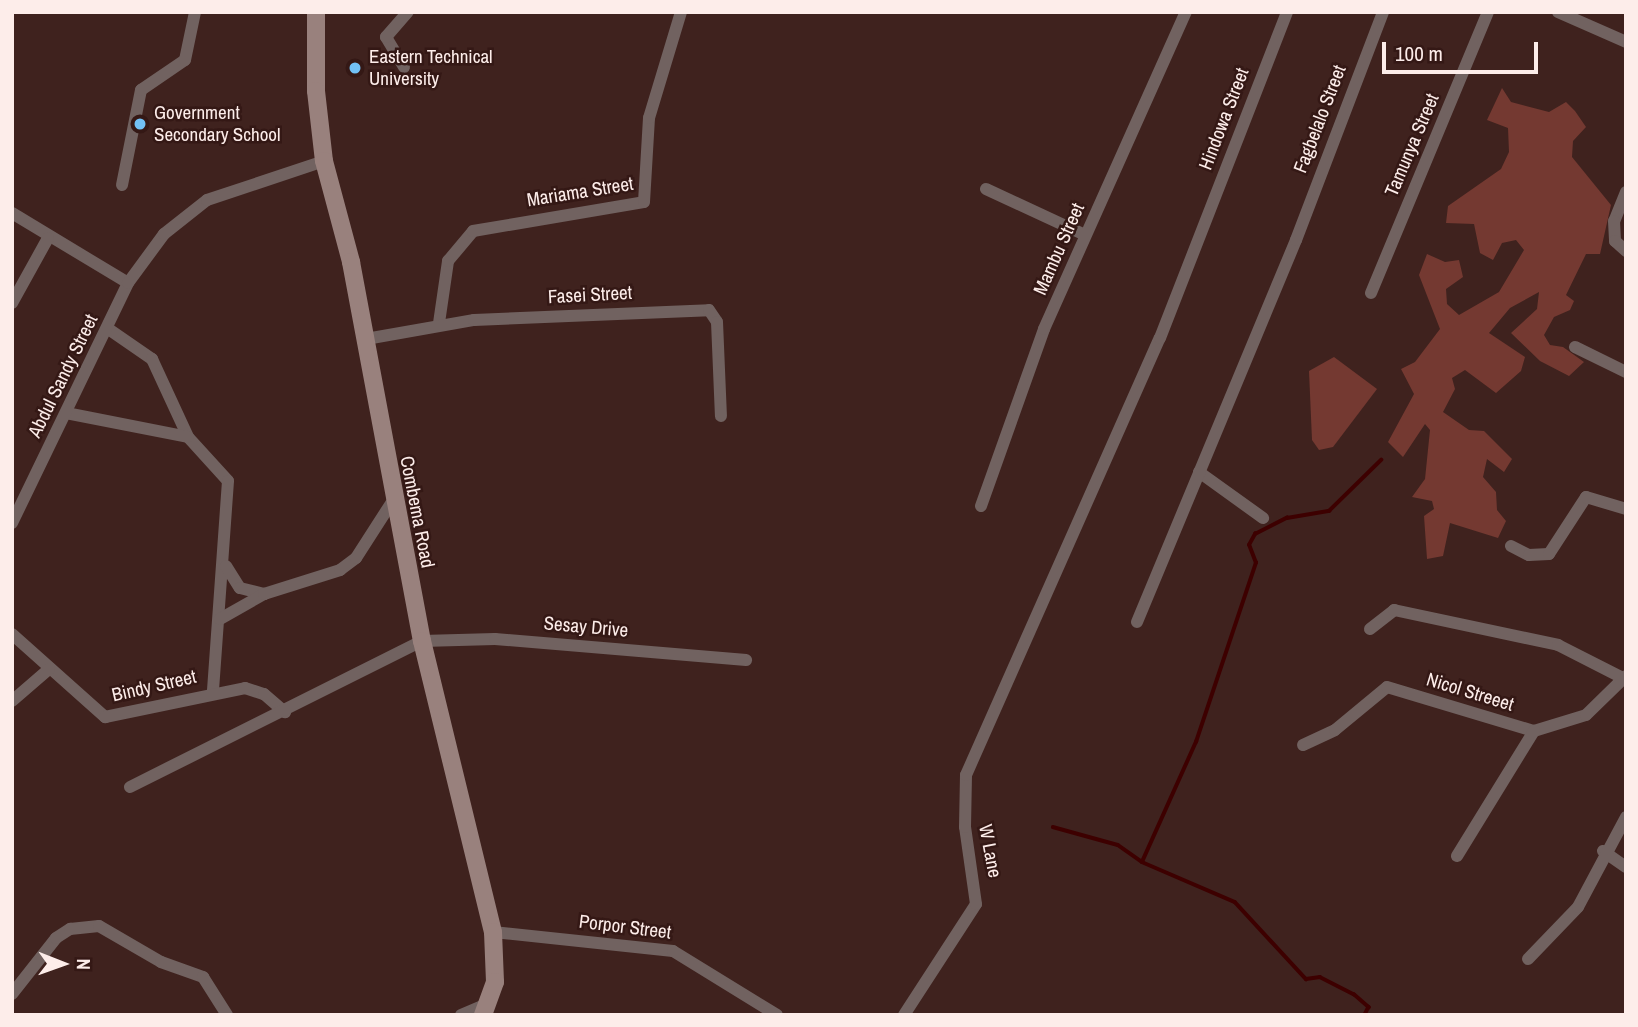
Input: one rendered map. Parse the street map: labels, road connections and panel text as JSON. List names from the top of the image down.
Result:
{
  "streets": {
    "street": [
      "Hindowa Street",
      "Fagbelalo Street",
      "Tamunya Street",
      "Mariama Street",
      "Mambu Street",
      "Fasei Street",
      "Abdul Sandy Street",
      "Combema Road",
      "Sesay Drive",
      "Bindy Street",
      "Nicol Streeet",
      "W Lane",
      "Porpor Street"
    ]
  },
  "crossings": [
    ["Hindowa Street", "W Lane"],
    ["Mariama Street", "Fasei Street"],
    ["Fasei Street", "Combema Road"],
    ["Abdul Sandy Street", "Combema Road"],
    ["Combema Road", "Sesay Drive"],
    ["Combema Road", "Porpor Street"]
  ],
  "places": ["Eastern Technical University", "Government Secondary School"],
  "scale_bar": "100 m",
  "north": "right"
}
